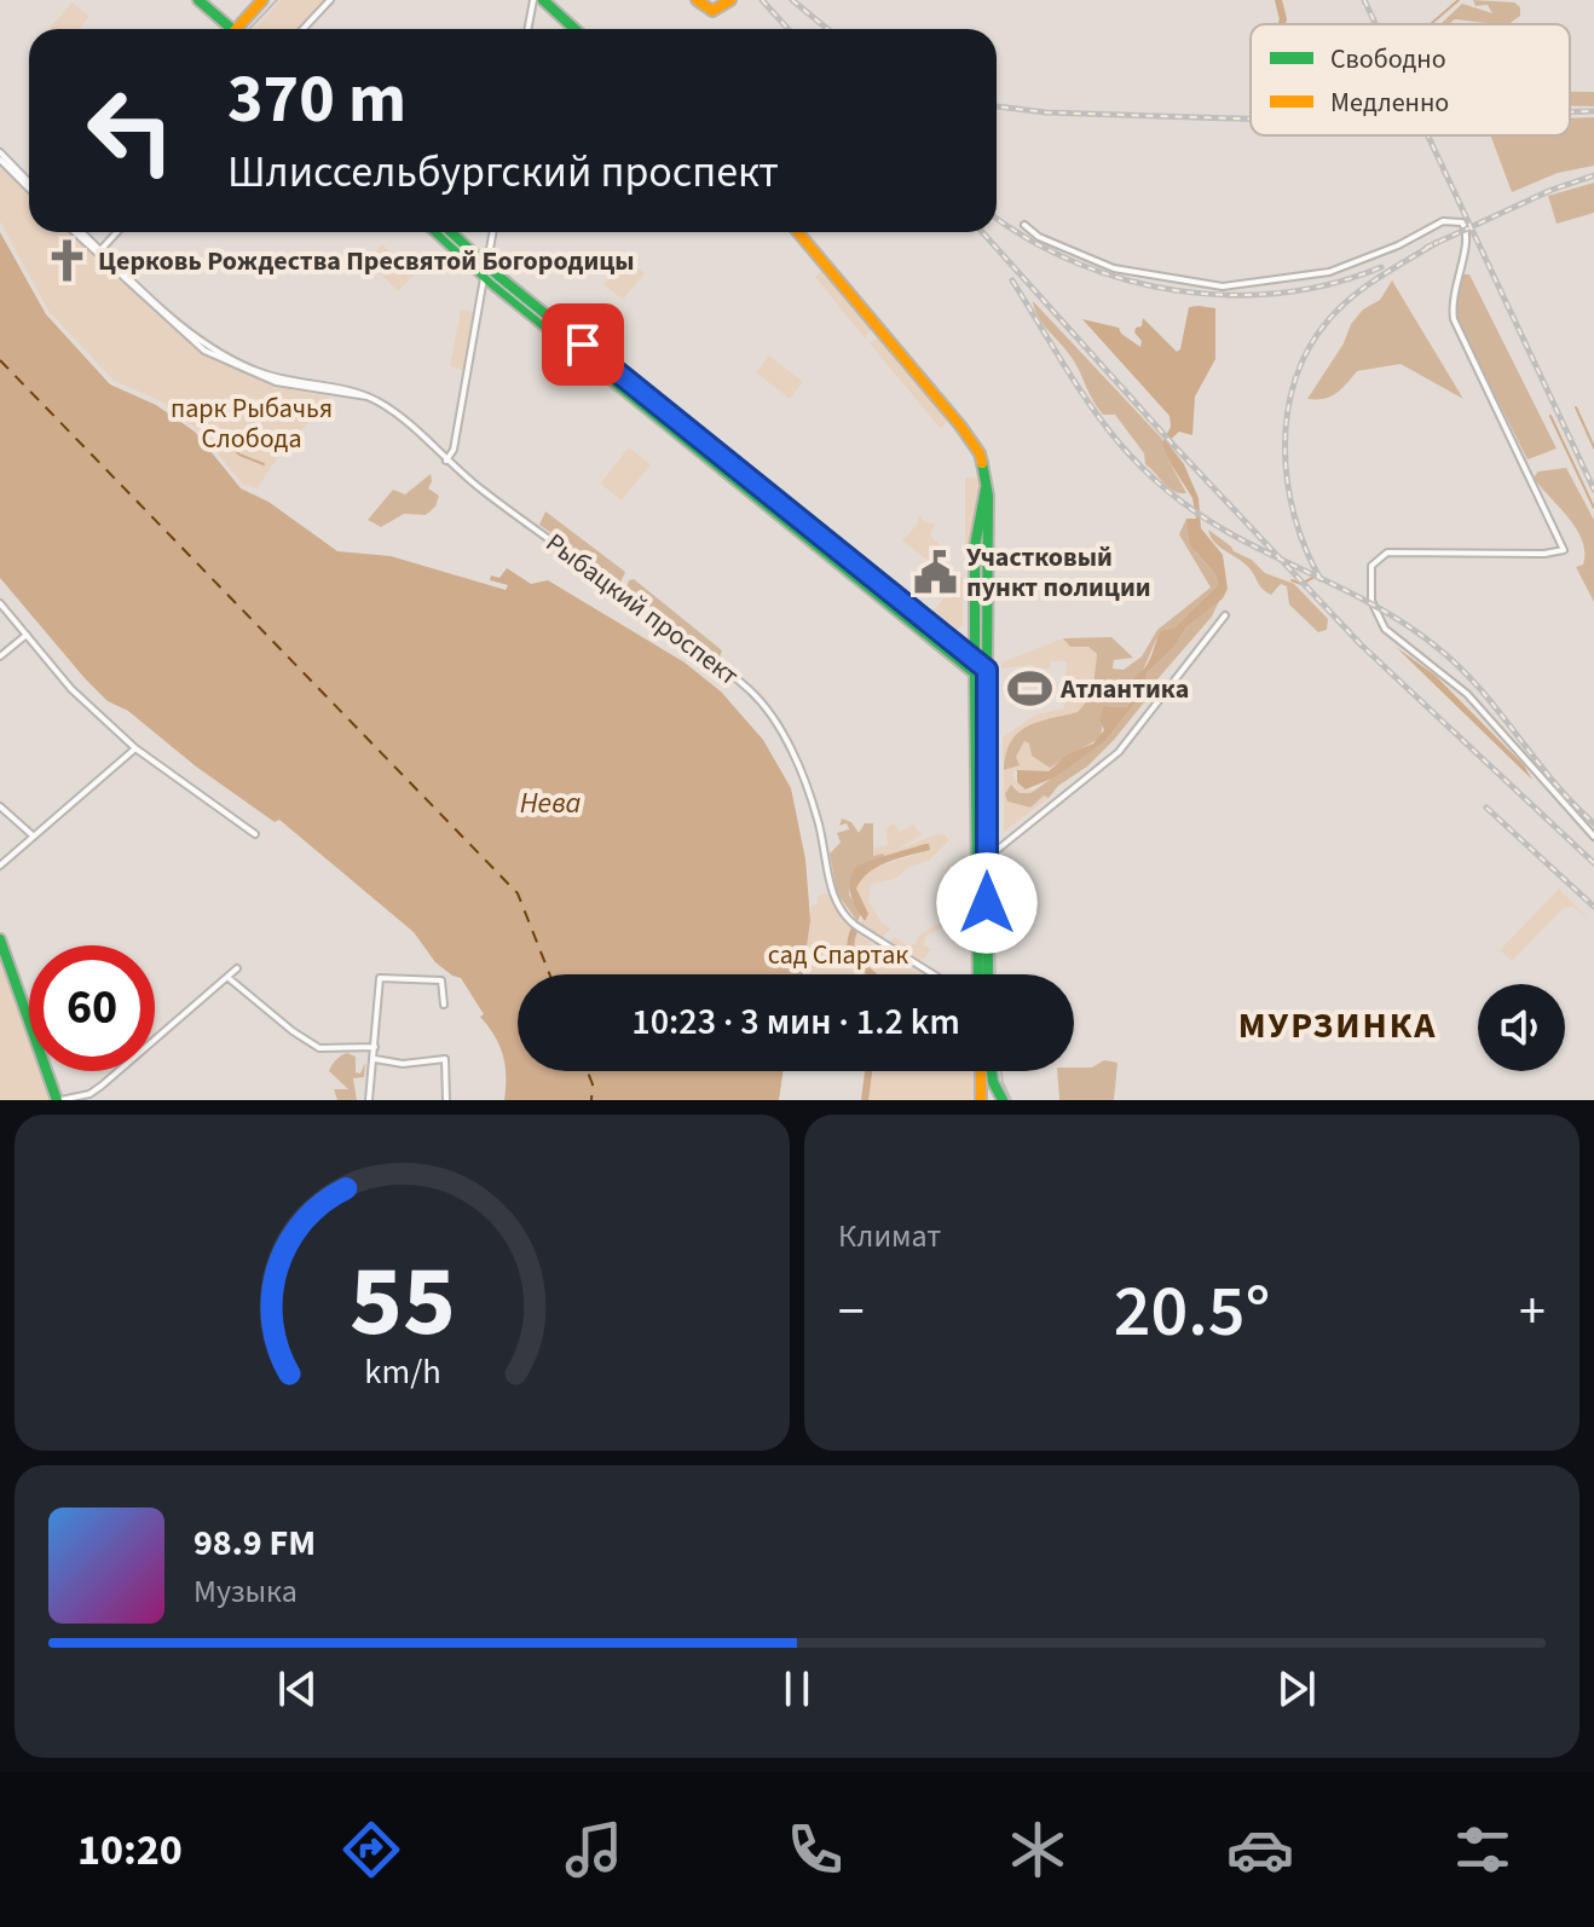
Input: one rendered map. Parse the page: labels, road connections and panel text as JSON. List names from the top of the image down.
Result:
{
  "streets": {
    "street": ["Рыбацкий проспект"]
  },
  "districts": ["МУРЗИНКА"],
  "water": ["Нева"],
  "parks": ["парк Рыбачья Слобода", "сад Спартак"],
  "places": {
    "church": ["Церковь Рождества Пресвятой Богородицы"],
    "public building": ["Участковый пункт полиции"],
    "sports": ["Атлантика"]
  },
  "legend": ["Свободно", "Медленно"],
  "page": {
    "turn": ["370 m", "Шлиссельбургский проспект"],
    "limit": "60",
    "trip": "10:23 · 3 мин · 1.2 km",
    "tile": "Климат",
    "heat": ["−", "20.5°", "+"],
    "song": ["98.9 FM", "Музыка"],
    "tabs": "10:20",
    "gauge": ["55", "km/h"]
  }
}
